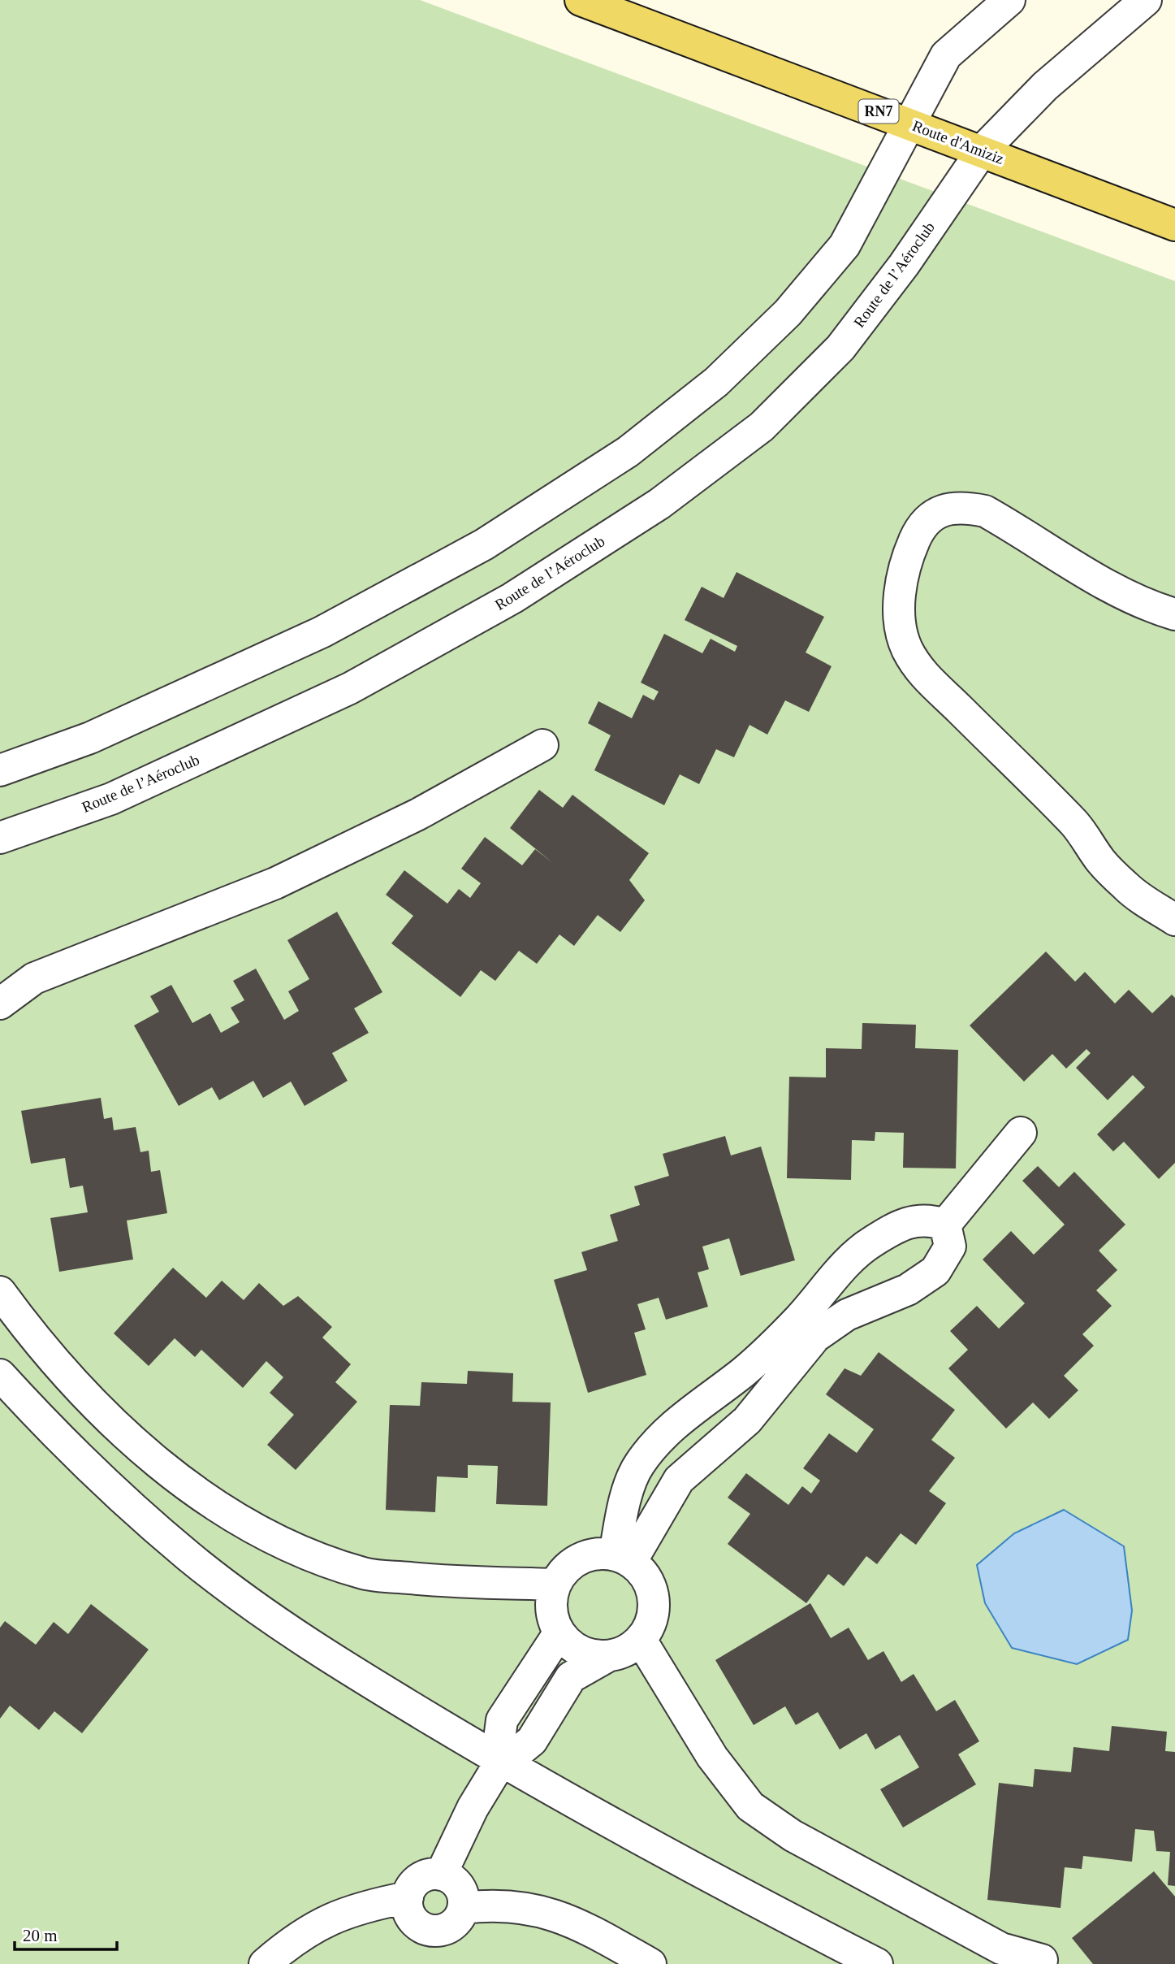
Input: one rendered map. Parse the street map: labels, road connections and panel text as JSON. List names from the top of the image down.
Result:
{
  "streets": {
    "main road": ["RN7", "Route d'Amiziz"],
    "street": ["Route de l’Aéroclub"]
  },
  "crossings": [
    ["Route d'Amiziz", "Route de l’Aéroclub"]
  ],
  "scale_bar": "20 m"
}
